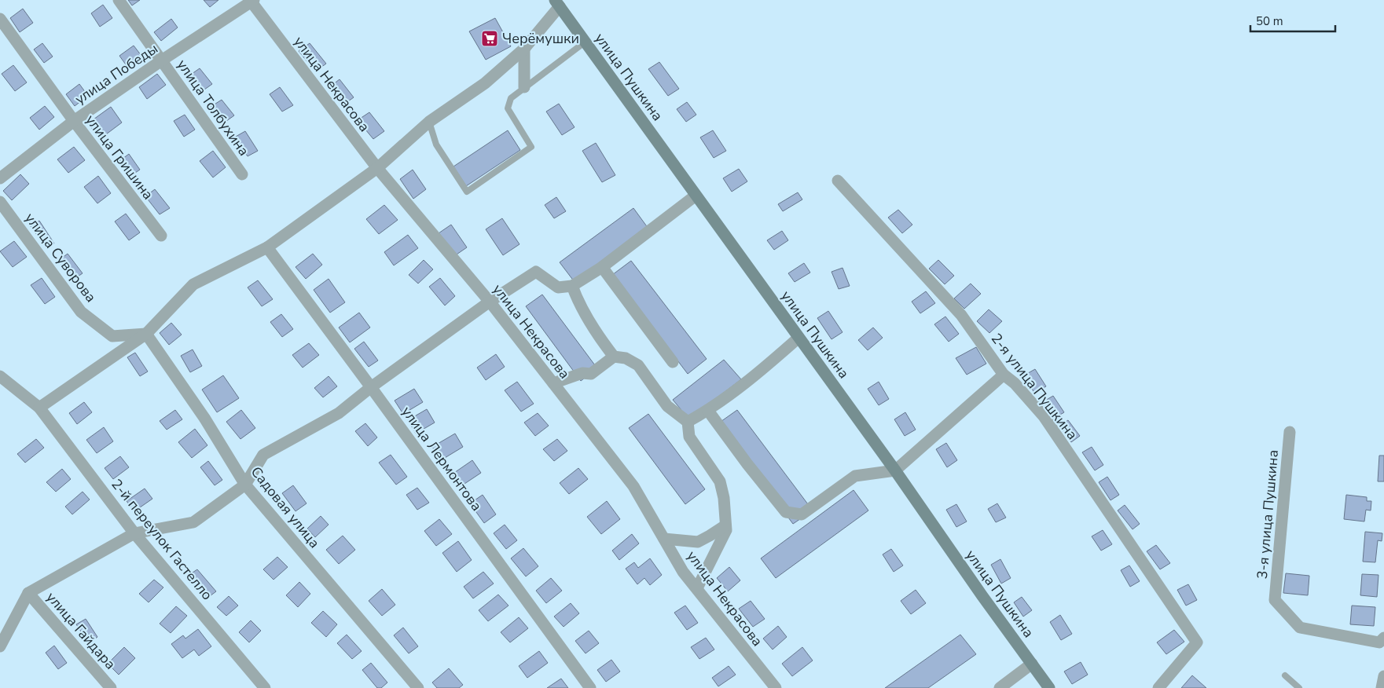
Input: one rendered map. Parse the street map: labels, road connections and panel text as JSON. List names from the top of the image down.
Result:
{
  "streets": {
    "main road": ["улица Пушкина"],
    "street": [
      "улица Победы",
      "улица Некрасова",
      "улица Толбухина",
      "улица Гришина",
      "улица Суворова",
      "2-я улица Пушкина",
      "улица Лермонтова",
      "Садовая улица",
      "3-я улица Пушкина",
      "2-й переулок Гастелло",
      "улица Гайдара"
    ]
  },
  "crossings": [
    ["улица Победы", "улица Некрасова"],
    ["улица Победы", "улица Толбухина"],
    ["улица Победы", "улица Гришина"],
    ["улица Суворова", "Садовая улица"]
  ],
  "places": {
    "supermarket": ["Черёмушки"]
  },
  "scale_bar": "50 m"
}
